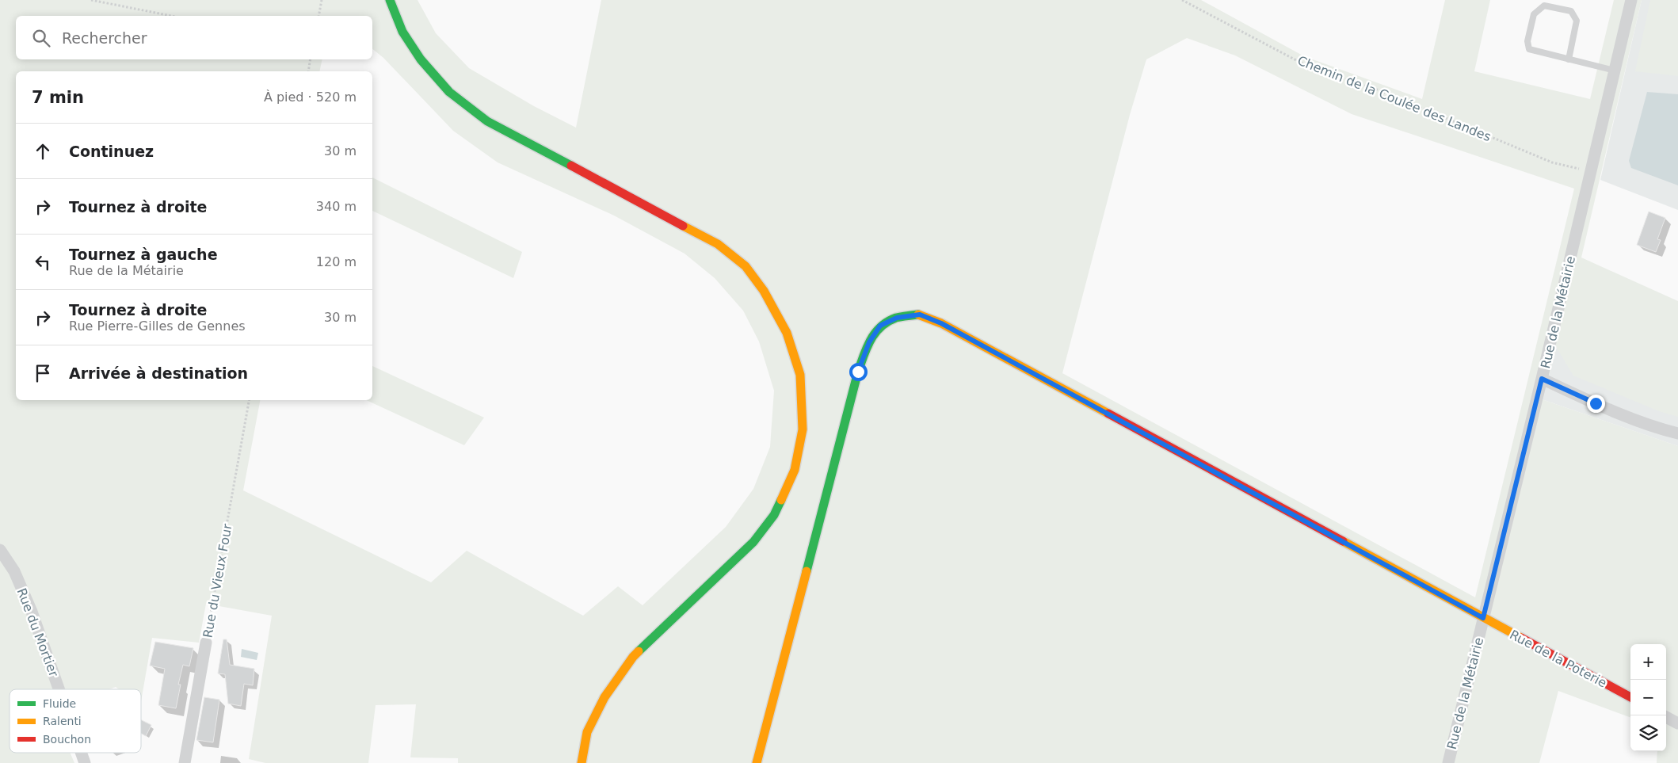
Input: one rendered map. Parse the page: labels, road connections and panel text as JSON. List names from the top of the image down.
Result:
{
  "streets": {
    "street": [
      "Rue de la Métairie",
      "Rue du Vieux Four",
      "Rue du Mortier",
      "Rue de la Poterie"
    ],
    "path": ["Chemin de la Coulée des Landes"]
  },
  "crossings": [
    ["Chemin de la Coulée des Landes", "Rue de la Métairie"],
    ["Rue de la Métairie", "Rue de la Poterie"]
  ],
  "legend": ["Fluide", "Ralenti", "Bouchon"],
  "page": {
    "search": "Rechercher",
    "heading": ["7 min", "À pied · 520 m"],
    "list": [
      ["Continuez", "30 m"],
      ["Tournez à droite", "340 m"],
      ["Tournez à gauche", "Rue de la Métairie", "120 m"],
      ["Tournez à droite", "Rue Pierre-Gilles de Gennes", "30 m"],
      "Arrivée à destination"
    ],
    "map_buttons": ["+", "−"]
  }
}
